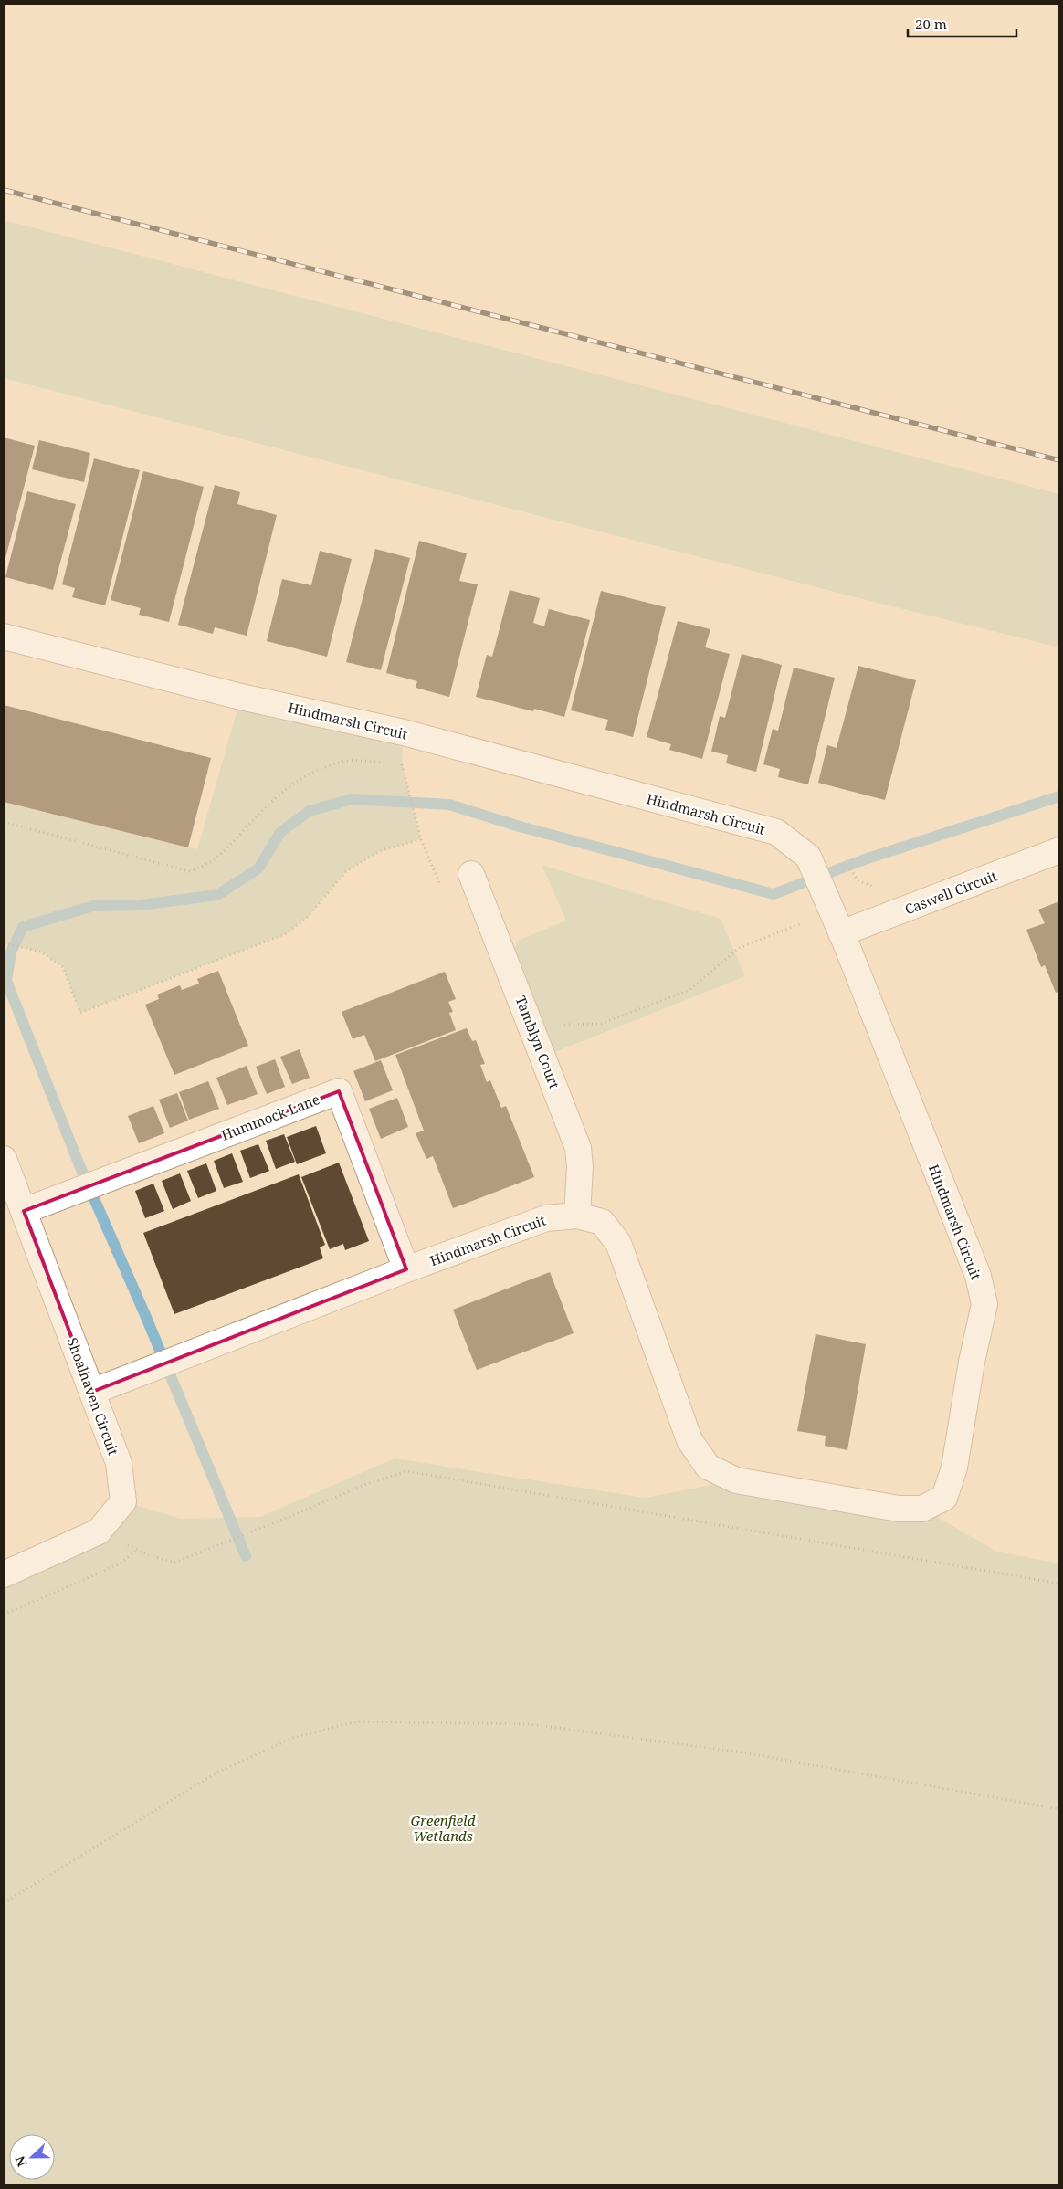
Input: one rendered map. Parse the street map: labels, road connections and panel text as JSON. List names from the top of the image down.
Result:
{
  "streets": {
    "street": [
      "Hindmarsh Circuit",
      "Caswell Circuit",
      "Tamblyn Court",
      "Hummock Lane",
      "Shoalhaven Circuit"
    ]
  },
  "crossings": [
    ["Hindmarsh Circuit", "Caswell Circuit"],
    ["Hindmarsh Circuit", "Tamblyn Court"],
    ["Hindmarsh Circuit", "Hummock Lane"],
    ["Hindmarsh Circuit", "Shoalhaven Circuit"],
    ["Hummock Lane", "Shoalhaven Circuit"]
  ],
  "parks": ["Greenfield Wetlands"],
  "scale_bar": "20 m",
  "north": "left"
}
